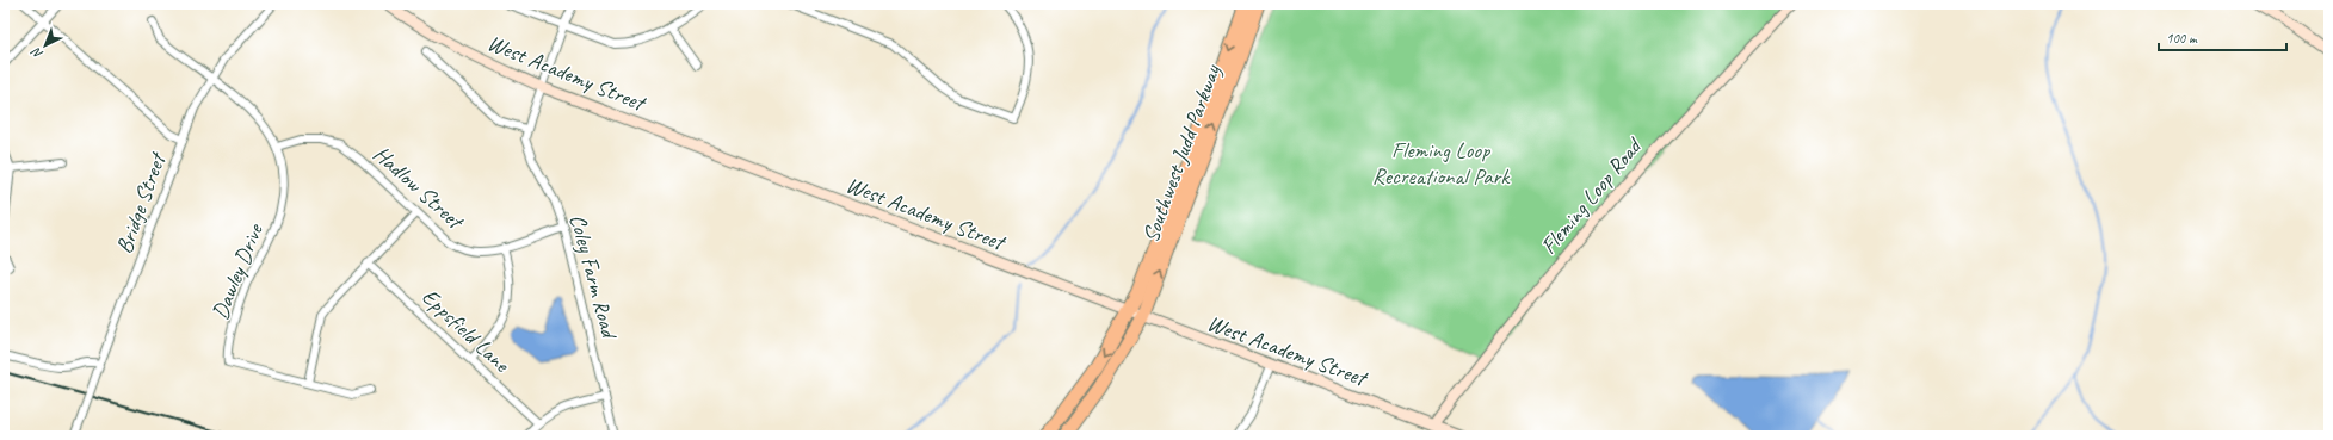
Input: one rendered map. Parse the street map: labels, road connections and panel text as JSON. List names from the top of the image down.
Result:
{
  "streets": {
    "highway": ["Southwest Judd Parkway"],
    "main road": ["West Academy Street", "Fleming Loop Road"],
    "street": [
      "Hadlow Street",
      "Bridge Street",
      "Dawley Drive",
      "Coley Farm Road",
      "Eppsfield Lane"
    ]
  },
  "crossings": [
    ["West Academy Street", "Southwest Judd Parkway"],
    ["West Academy Street", "Fleming Loop Road"],
    ["West Academy Street", "Coley Farm Road"],
    ["Hadlow Street", "Dawley Drive"],
    ["Hadlow Street", "Coley Farm Road"],
    ["Bridge Street", "Dawley Drive"]
  ],
  "parks": ["Fleming Loop Recreational Park"],
  "scale_bar": "100 m",
  "north": "bottom left"
}
